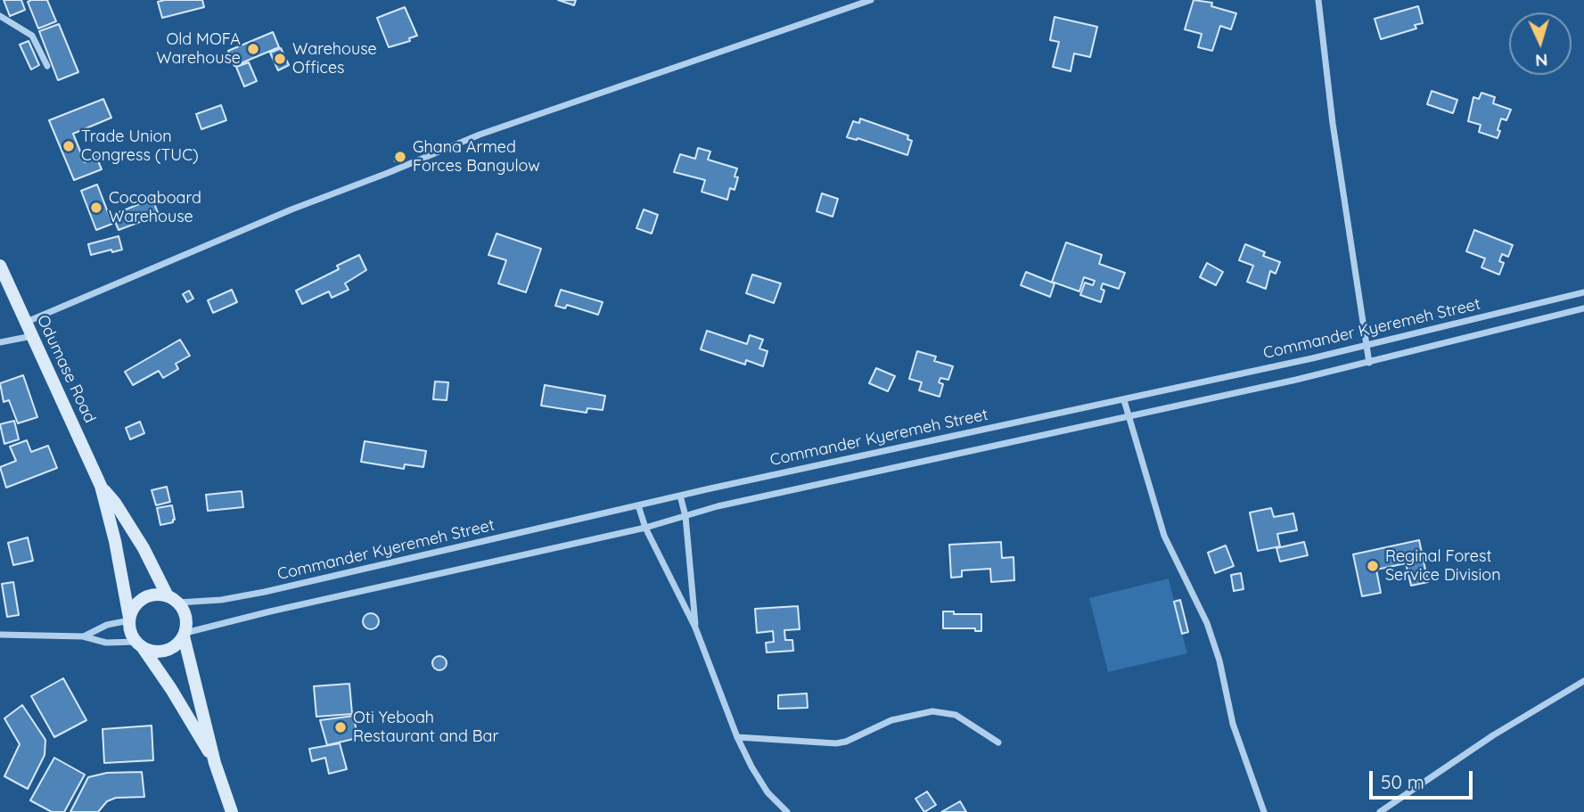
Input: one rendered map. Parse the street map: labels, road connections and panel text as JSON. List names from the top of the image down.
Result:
{
  "streets": {
    "main road": ["Odumase Road"],
    "street": ["Commander Kyeremeh Street"]
  },
  "crossings": [
    ["Commander Kyeremeh Street", "Odumase Road"]
  ],
  "places": [
    "Old MOFA Warehouse",
    "Warehouse Offices",
    "Trade Union Congress (TUC)",
    "Ghana Armed Forces Bangulow",
    "Cocoaboard Warehouse",
    "Reginal Forest Service Division",
    "Oti Yeboah Restaurant and Bar"
  ],
  "scale_bar": "50 m",
  "north": "bottom"
}
